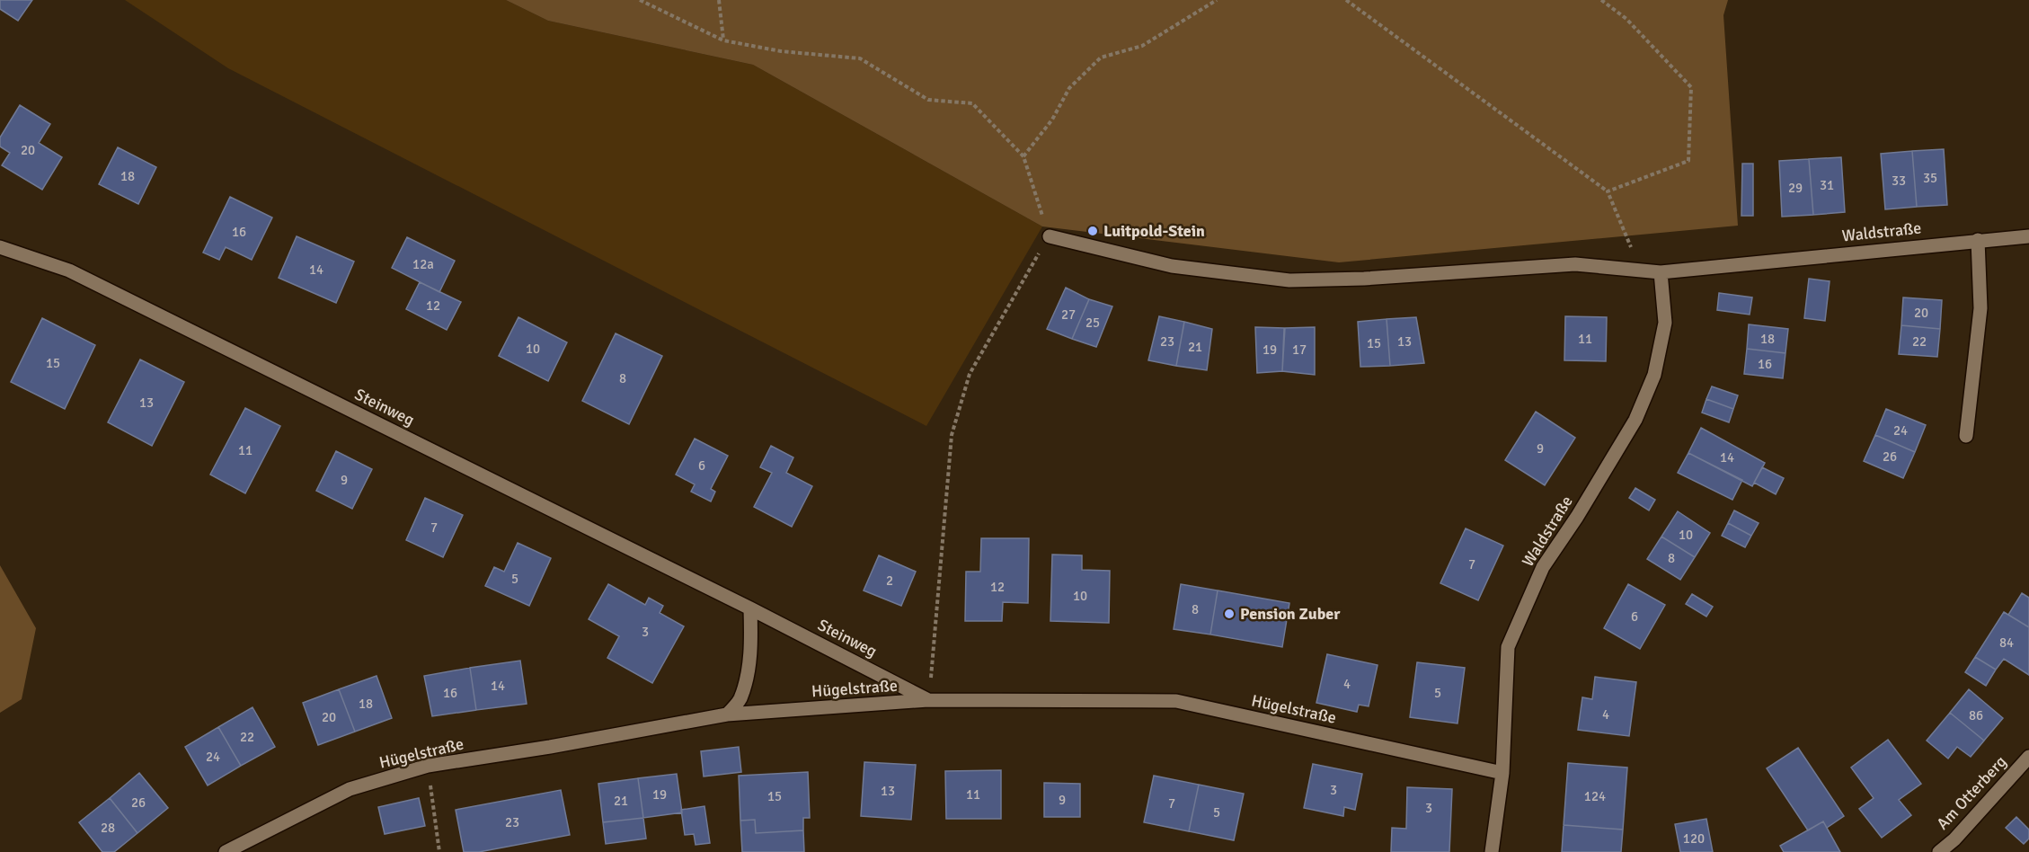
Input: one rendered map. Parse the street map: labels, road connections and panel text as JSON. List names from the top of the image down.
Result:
{
  "streets": {
    "street": [
      "Waldstraße",
      "Steinweg",
      "Hügelstraße",
      "Am Otterberg"
    ]
  },
  "crossings": [
    ["Waldstraße", "Hügelstraße"],
    ["Steinweg", "Hügelstraße"]
  ],
  "places": ["Luitpold-Stein", "Pension Zuber"],
  "house_numbers": [
    "20",
    "18",
    "35",
    "33",
    "31",
    "29",
    "16",
    "12a",
    "14",
    "12",
    "20",
    "27",
    "25",
    "11",
    "18",
    "23",
    "13",
    "22",
    "15",
    "21",
    "10",
    "19",
    "17",
    "15",
    "16",
    "8",
    "13",
    "24",
    "9",
    "11",
    "26",
    "14",
    "6",
    "9",
    "7",
    "10",
    "8",
    "7",
    "5",
    "2",
    "12",
    "10",
    "8",
    "6",
    "3",
    "84",
    "4",
    "14",
    "16",
    "5",
    "18",
    "4",
    "86",
    "20",
    "22",
    "24",
    "3",
    "13",
    "19",
    "11",
    "15",
    "124",
    "9",
    "21",
    "26",
    "7",
    "3",
    "5",
    "23",
    "28",
    "120"
  ]
}
